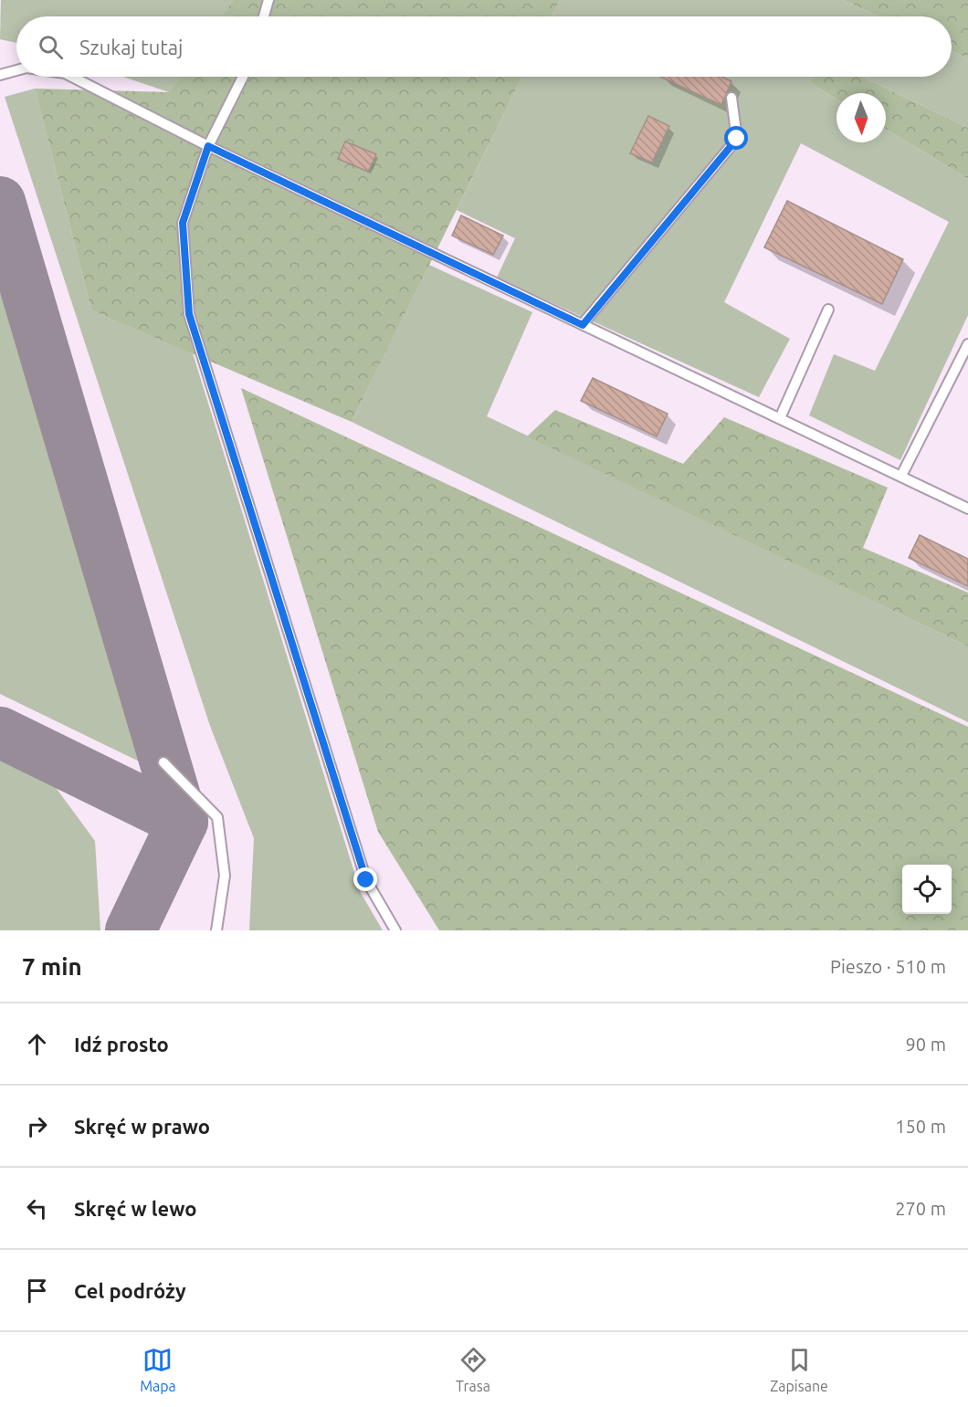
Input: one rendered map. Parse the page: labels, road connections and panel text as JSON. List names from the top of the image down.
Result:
{
  "north": "bottom",
  "page": {
    "search": "Szukaj tutaj",
    "heading": ["7 min", "Pieszo · 510 m"],
    "list": [
      ["Idź prosto", "90 m"],
      ["Skręć w prawo", "150 m"],
      ["Skręć w lewo", "270 m"],
      "Cel podróży"
    ],
    "nav": ["Mapa", "Trasa", "Zapisane"]
  }
}
